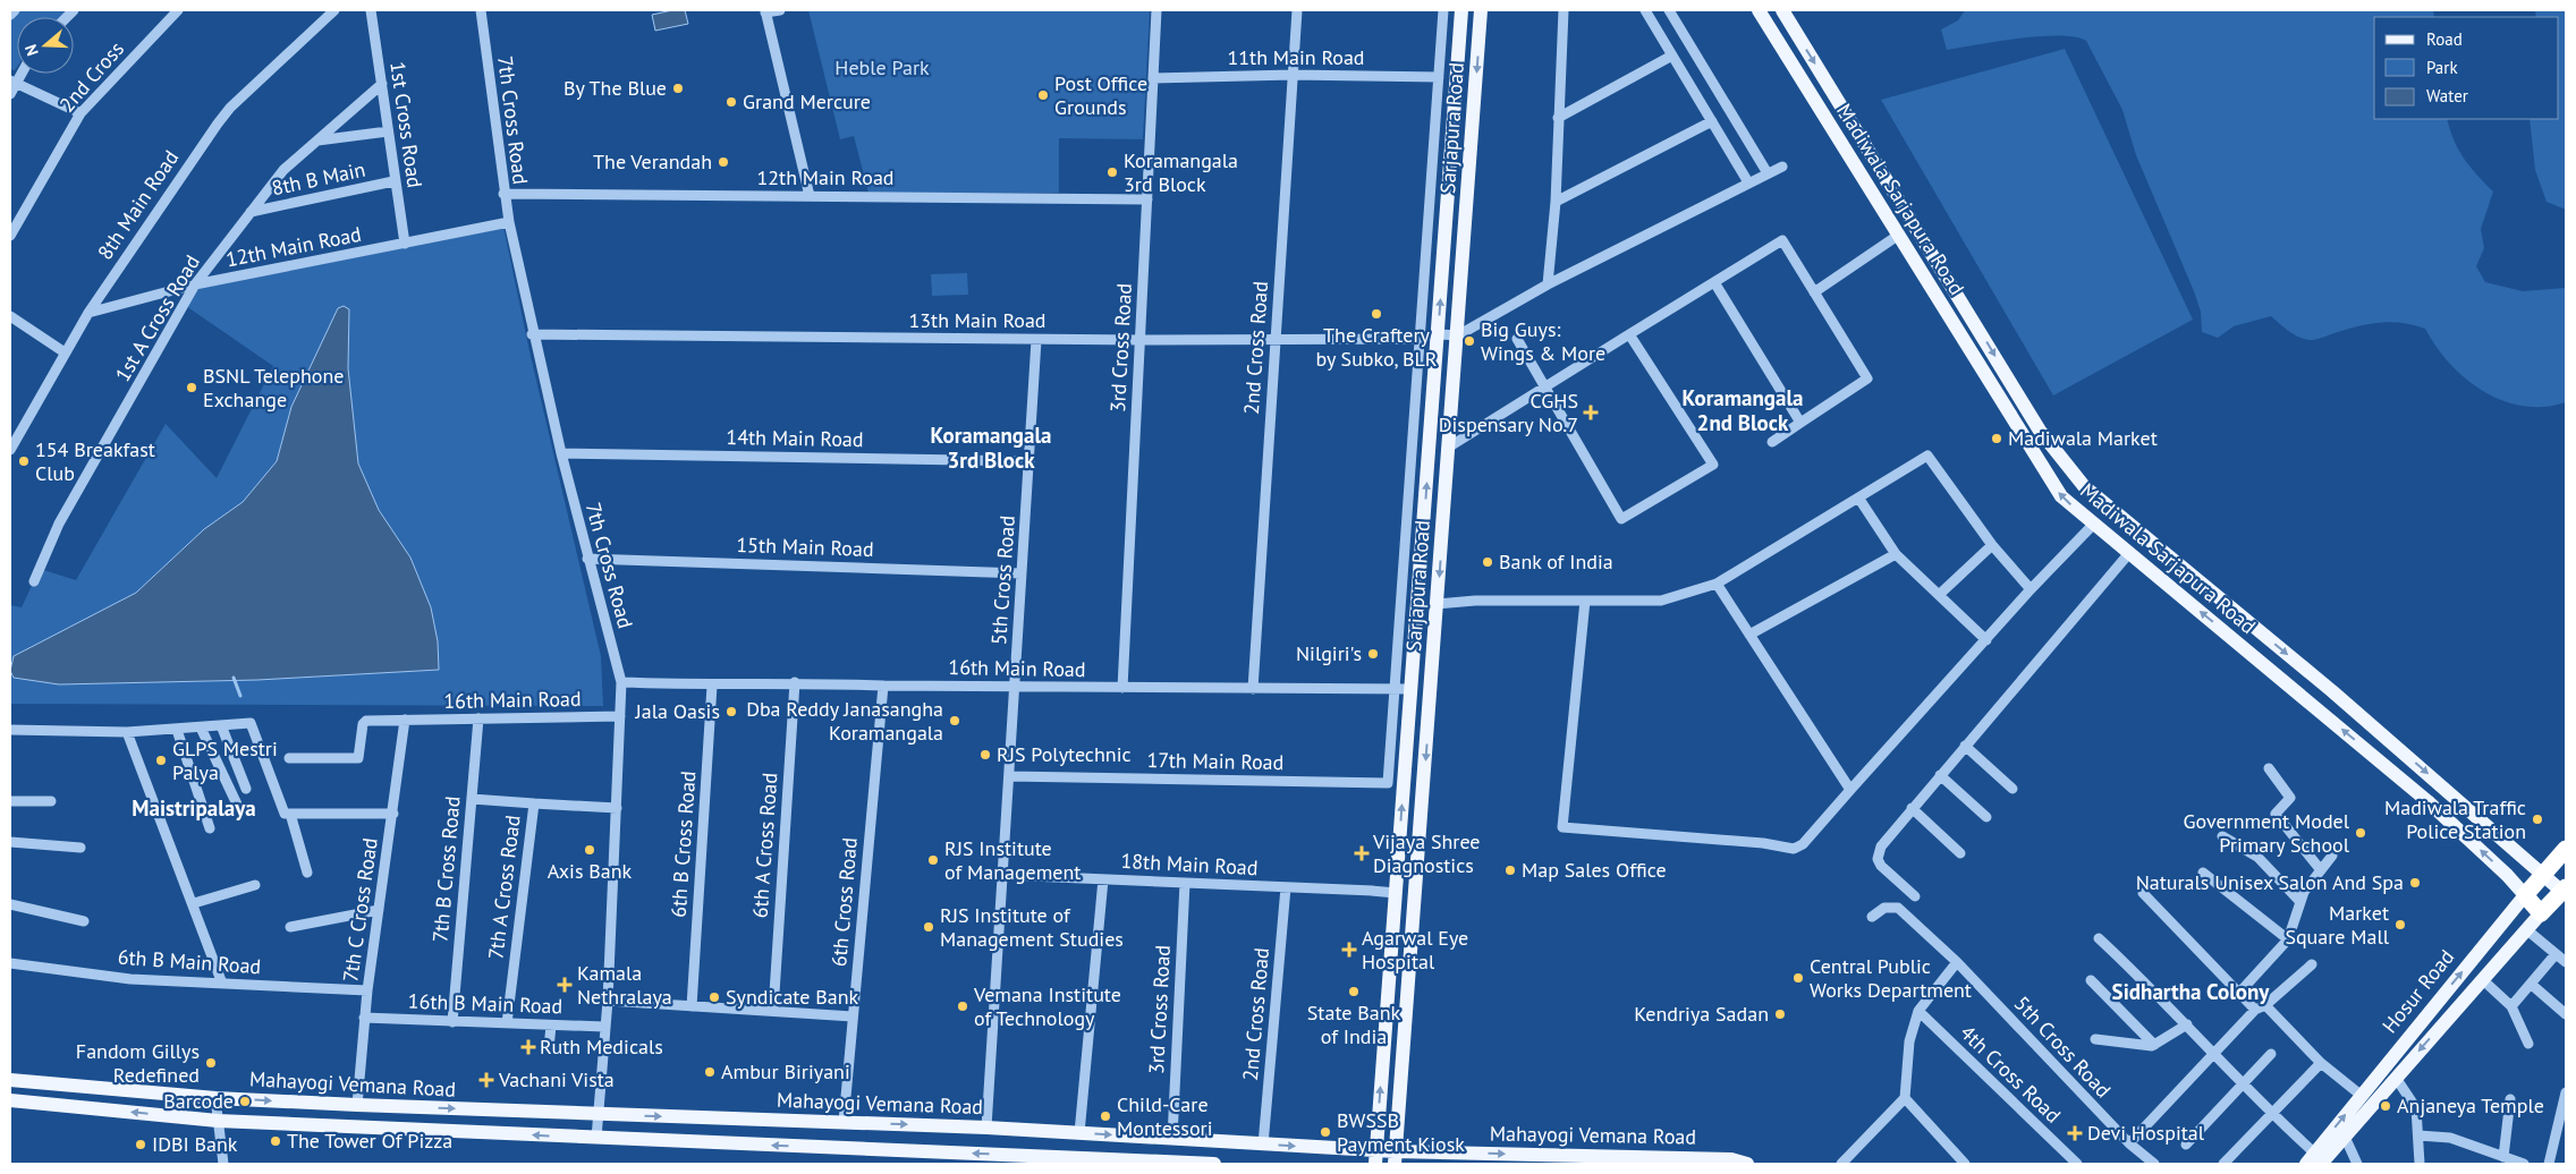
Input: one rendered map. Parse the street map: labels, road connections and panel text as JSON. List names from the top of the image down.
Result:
{
  "streets": {
    "highway": ["Hosur Road"],
    "main road": ["Sarjapura Road", "Madiwala Sarjapura Road", "Mahayogi Vemana Road"],
    "street": [
      "11th Main Road",
      "2nd Cross",
      "7th Cross Road",
      "1st Cross Road",
      "12th Main Road",
      "8th B Main",
      "8th Main Road",
      "1st A Cross Road",
      "13th Main Road",
      "3rd Cross Road",
      "2nd Cross Road",
      "14th Main Road",
      "15th Main Road",
      "5th Cross Road",
      "16th Main Road",
      "17th Main Road",
      "6th B Cross Road",
      "6th A Cross Road",
      "18th Main Road",
      "7th B Cross Road",
      "7th A Cross Road",
      "6th Cross Road",
      "7th C Cross Road",
      "6th B Main Road",
      "16th B Main Road",
      "4th Cross Road"
    ]
  },
  "crossings": [
    ["11th Main Road", "Sarjapura Road"],
    ["11th Main Road", "3rd Cross Road"],
    ["11th Main Road", "2nd Cross Road"],
    ["7th Cross Road", "12th Main Road"],
    ["7th Cross Road", "13th Main Road"],
    ["7th Cross Road", "14th Main Road"],
    ["7th Cross Road", "15th Main Road"],
    ["7th Cross Road", "16th Main Road"],
    ["7th Cross Road", "7th A Cross Road"],
    ["7th Cross Road", "16th B Main Road"],
    ["7th Cross Road", "Mahayogi Vemana Road"],
    ["1st Cross Road", "12th Main Road"],
    ["1st Cross Road", "8th B Main"],
    ["1st Cross Road", "1st A Cross Road"],
    ["Sarjapura Road", "13th Main Road"],
    ["Sarjapura Road", "16th Main Road"],
    ["Sarjapura Road", "17th Main Road"],
    ["Sarjapura Road", "18th Main Road"],
    ["Sarjapura Road", "Mahayogi Vemana Road"],
    ["12th Main Road", "8th Main Road"],
    ["12th Main Road", "1st A Cross Road"],
    ["12th Main Road", "3rd Cross Road"],
    ["8th B Main", "1st A Cross Road"],
    ["Madiwala Sarjapura Road", "Hosur Road"],
    ["13th Main Road", "3rd Cross Road"],
    ["13th Main Road", "2nd Cross Road"],
    ["13th Main Road", "5th Cross Road"],
    ["3rd Cross Road", "16th Main Road"],
    ["3rd Cross Road", "18th Main Road"],
    ["3rd Cross Road", "Mahayogi Vemana Road"],
    ["2nd Cross Road", "16th Main Road"],
    ["2nd Cross Road", "18th Main Road"],
    ["2nd Cross Road", "Mahayogi Vemana Road"],
    ["14th Main Road", "5th Cross Road"],
    ["15th Main Road", "5th Cross Road"],
    ["5th Cross Road", "16th Main Road"],
    ["5th Cross Road", "17th Main Road"],
    ["5th Cross Road", "18th Main Road"],
    ["5th Cross Road", "Mahayogi Vemana Road"],
    ["16th Main Road", "6th B Cross Road"],
    ["16th Main Road", "6th A Cross Road"],
    ["16th Main Road", "7th B Cross Road"],
    ["16th Main Road", "6th Cross Road"],
    ["16th Main Road", "7th C Cross Road"],
    ["7th B Cross Road", "16th B Main Road"],
    ["7th A Cross Road", "16th B Main Road"],
    ["6th Cross Road", "Mahayogi Vemana Road"],
    ["7th C Cross Road", "6th B Main Road"],
    ["7th C Cross Road", "16th B Main Road"],
    ["7th C Cross Road", "Mahayogi Vemana Road"]
  ],
  "districts": [
    "Koramangala 2nd Block",
    "Koramangala 3rd Block",
    "Maistripalaya",
    "Sidhartha Colony"
  ],
  "parks": ["Heble Park"],
  "places": {
    "other": [
      "By The Blue",
      "Post Office Grounds",
      "Grand Mercure",
      "The Verandah",
      "Koramangala 3rd Block",
      "The Craftery by Subko, BLR",
      "Big Guys: Wings & More",
      "BSNL Telephone Exchange",
      "Madiwala Market",
      "154 Breakfast Club",
      "Bank of India",
      "Nilgiri's",
      "Jala Oasis",
      "Dba Reddy Janasangha Koramangala",
      "RJS Polytechnic",
      "GLPS Mestri Palya",
      "Madiwala Traffic Police Station",
      "Government Model Primary School",
      "Axis Bank",
      "RJS Institute of Management",
      "Map Sales Office",
      "Naturals Unisex Salon And Spa",
      "Market Square Mall",
      "RJS Institute of Management Studies",
      "Central Public Works Department",
      "State Bank of India",
      "Syndicate Bank",
      "Vemana Institute of Technology",
      "Kendriya Sadan",
      "Fandom Gillys Redefined",
      "Ambur Biriyani",
      "Barcode",
      "Anjaneya Temple",
      "Child-Care Montessori",
      "BWSSB Payment Kiosk",
      "The Tower Of Pizza",
      "IDBI Bank"
    ],
    "health": [
      "CGHS Dispensary No.7",
      "Vijaya Shree Diagnostics",
      "Agarwal Eye Hospital",
      "Kamala Nethralaya",
      "Ruth Medicals",
      "Vachani Vista",
      "Devi Hospital"
    ]
  },
  "legend": ["Road", "Park", "Water"],
  "north": "left"
}
